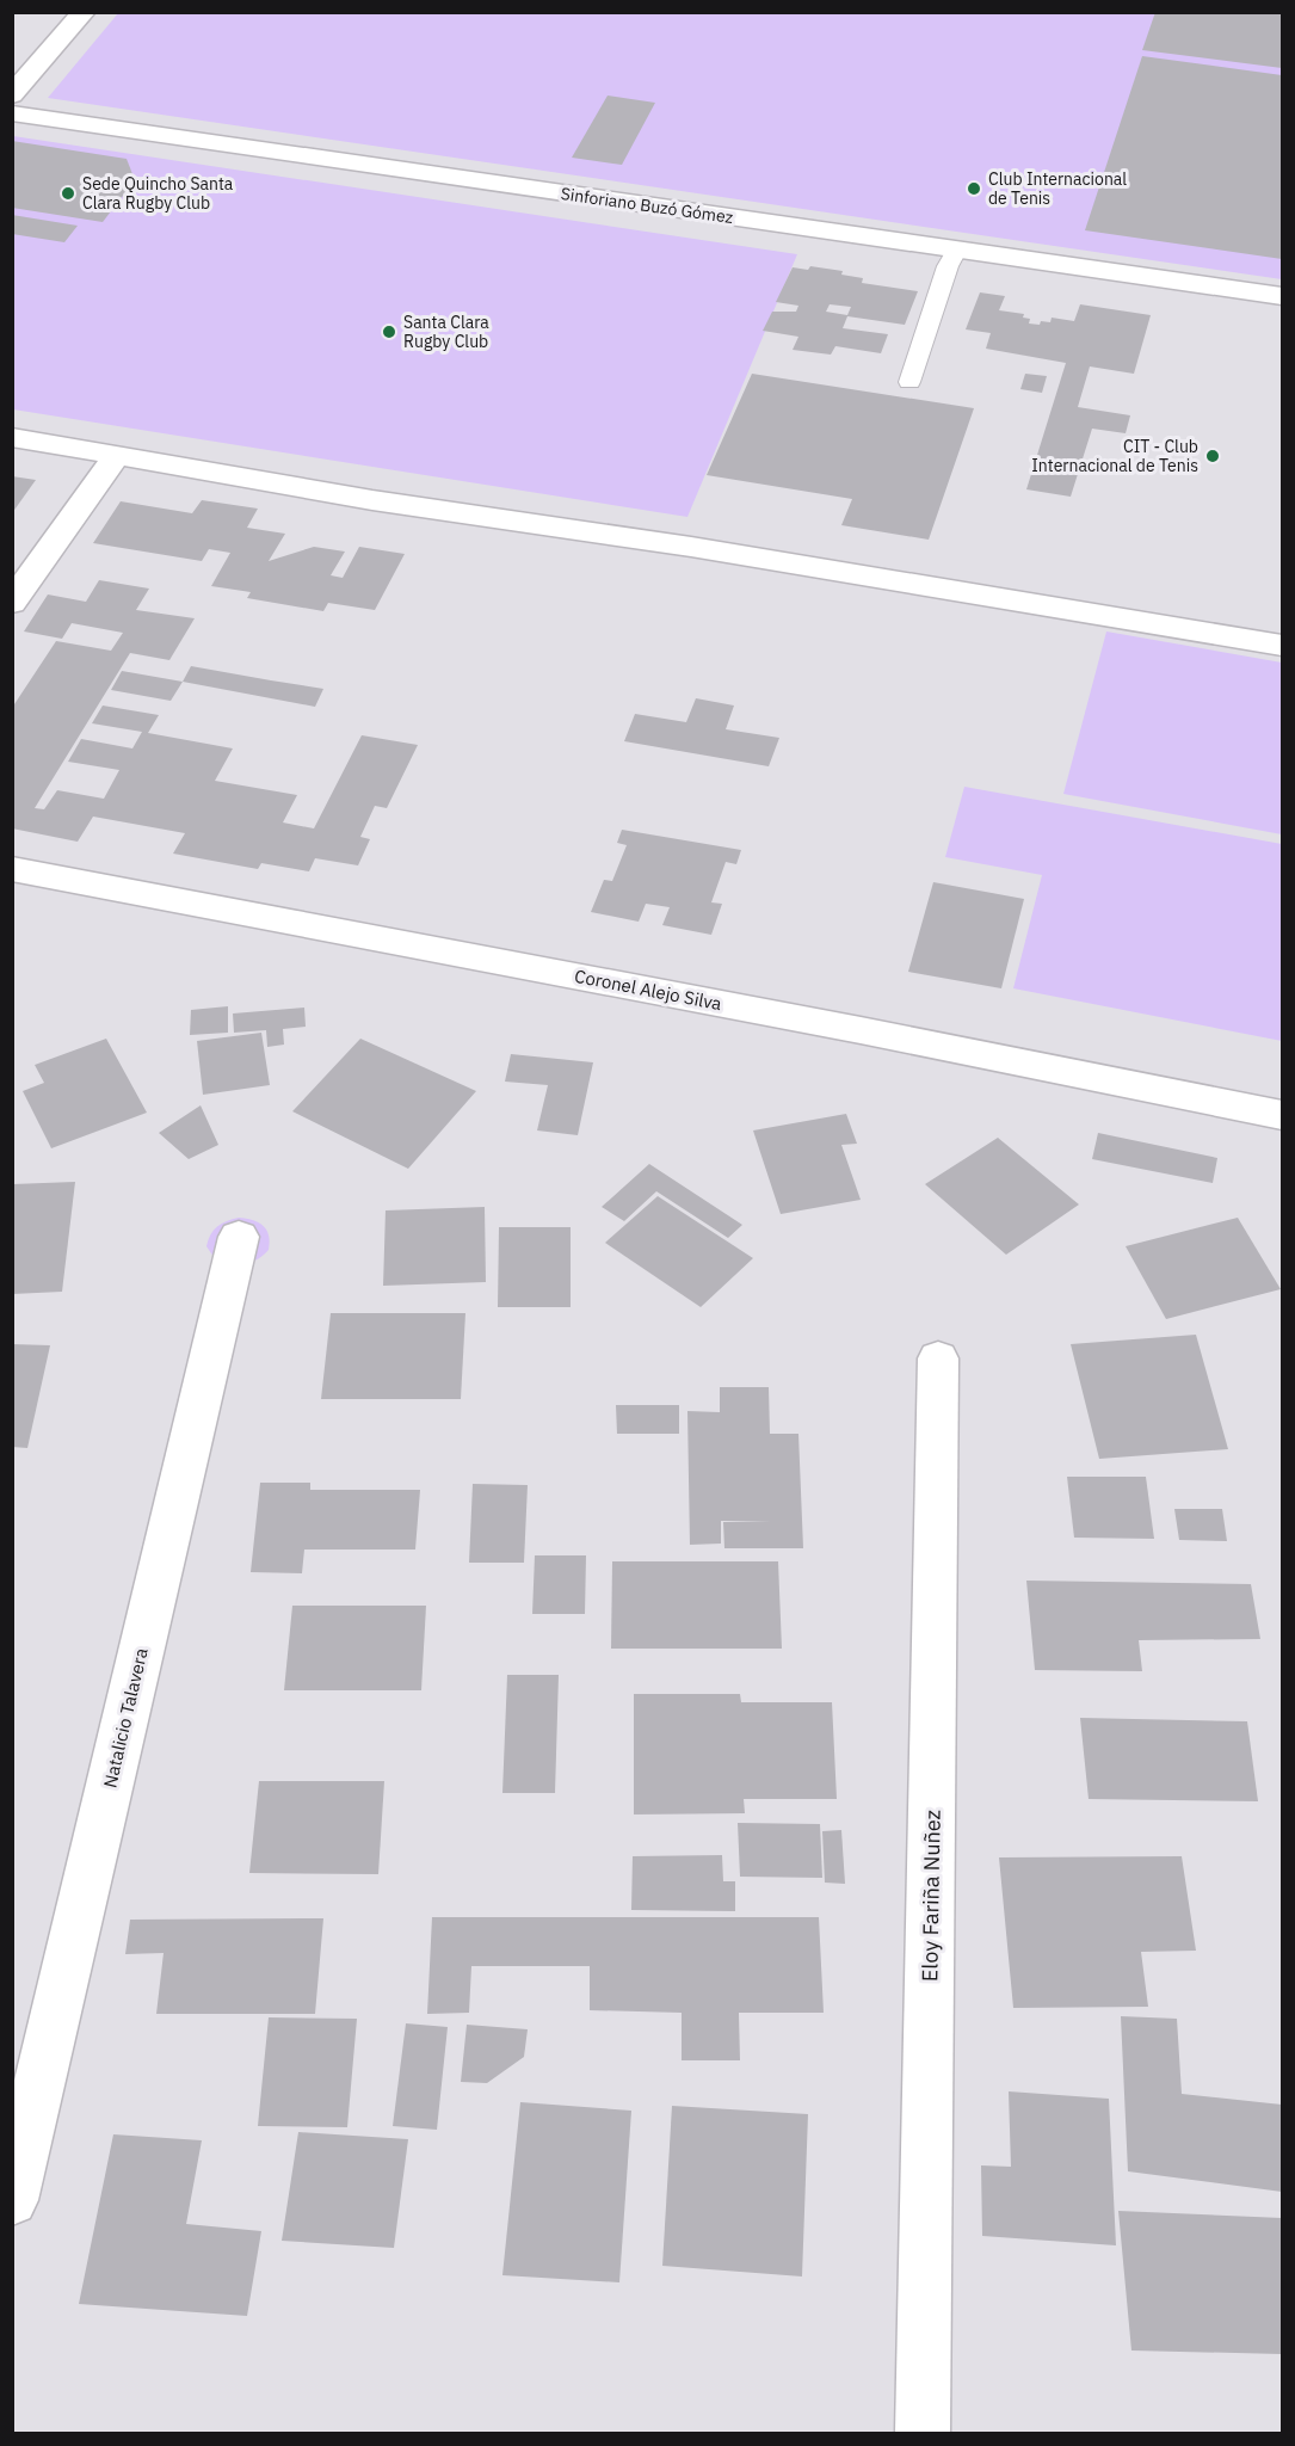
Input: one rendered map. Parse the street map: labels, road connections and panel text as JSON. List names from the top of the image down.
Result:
{
  "streets": {
    "street": [
      "Sinforiano Buzó Gómez",
      "Coronel Alejo Silva",
      "Natalicio Talavera",
      "Eloy Fariña Nuñez"
    ]
  },
  "places": [
    "Club Internacional de Tenis",
    "Sede Quincho Santa Clara Rugby Club",
    "Santa Clara Rugby Club",
    "CIT - Club Internacional de Tenis"
  ]
}
